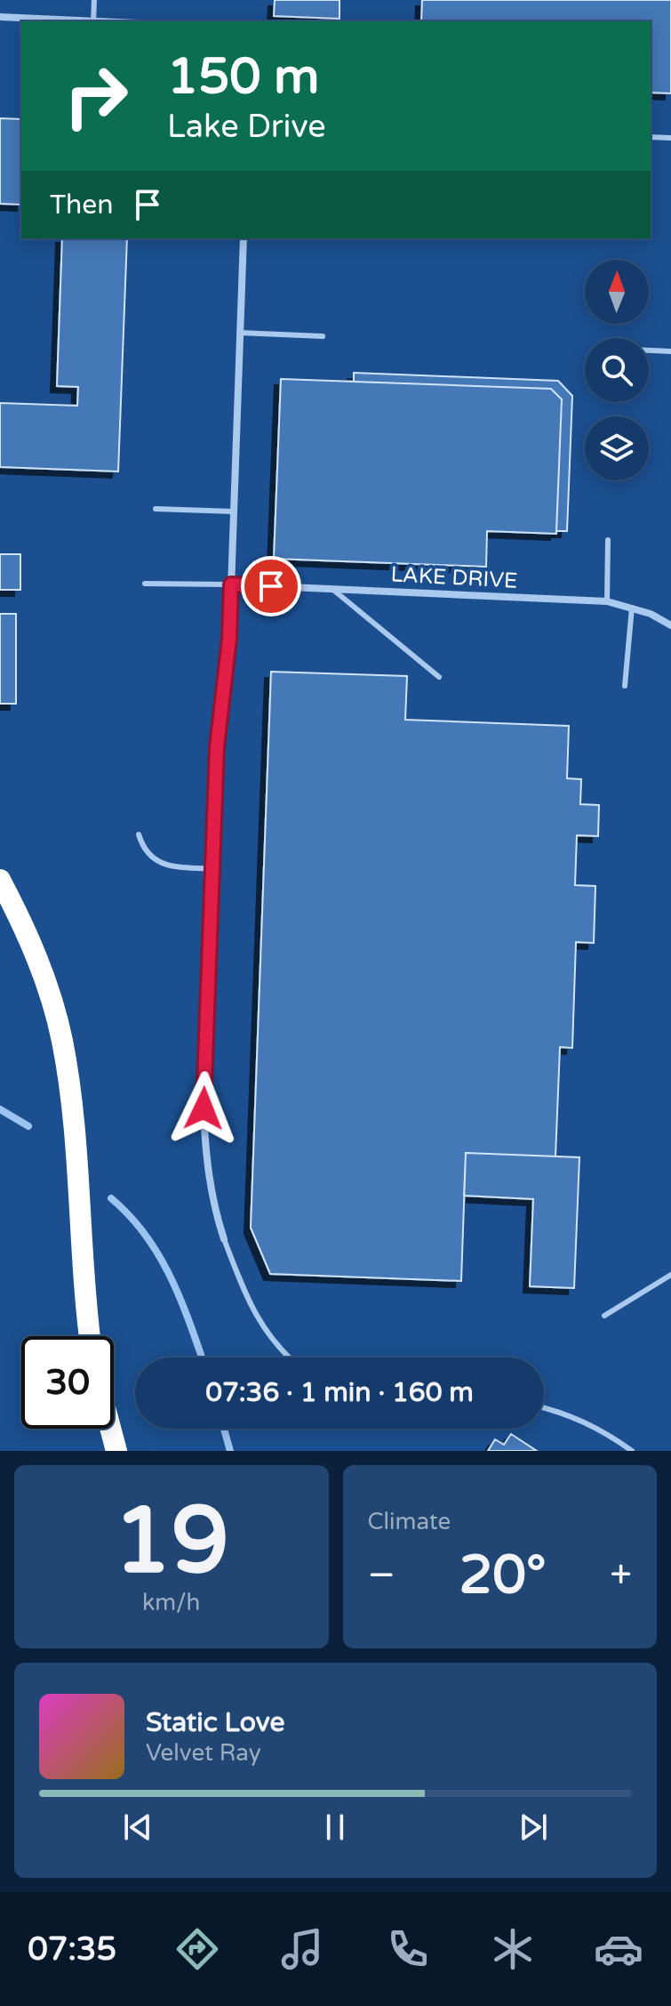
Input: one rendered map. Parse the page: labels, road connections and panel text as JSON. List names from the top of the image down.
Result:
{
  "streets": {
    "street": ["LAKE DRIVE"]
  },
  "north": "top",
  "page": {
    "turn": ["150 m", "Lake Drive"],
    "then": "Then",
    "limit": "30",
    "trip": "07:36 · 1 min · 160 m",
    "tile": [
      ["19", "km/h"],
      "Climate"
    ],
    "heat": ["−", "20°", "+"],
    "song": ["Static Love", "Velvet Ray"],
    "tabs": "07:35"
  }
}
